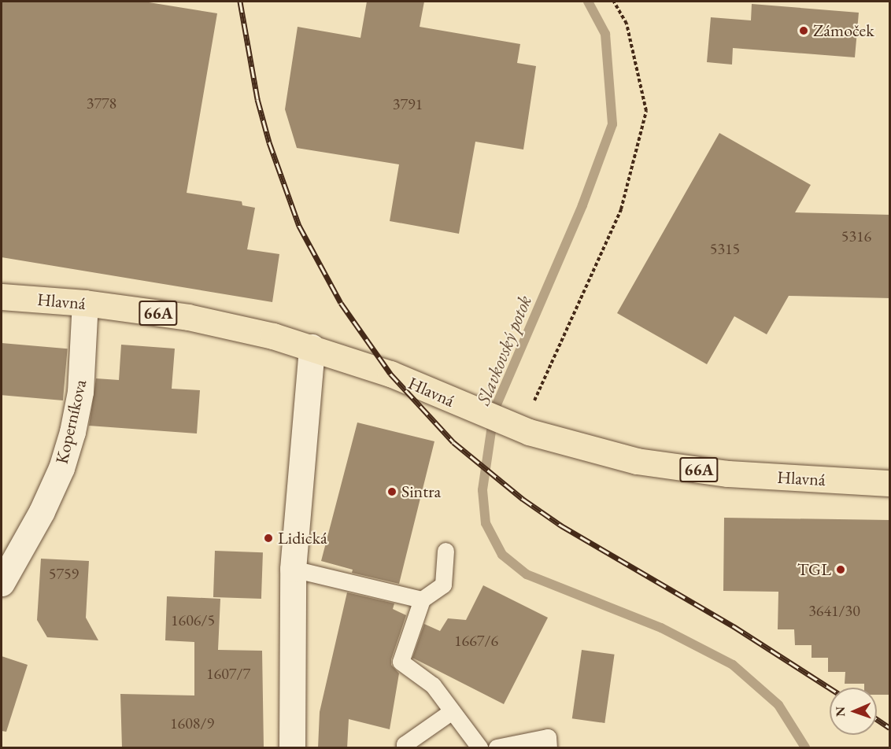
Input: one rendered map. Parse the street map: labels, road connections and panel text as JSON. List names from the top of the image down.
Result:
{
  "streets": {
    "main road": ["Hlavná", "66A"],
    "street": ["Koperníkova"]
  },
  "crossings": [
    ["Hlavná", "Koperníkova"]
  ],
  "water": ["Slavkovský potok"],
  "places": [
    "Zámoček",
    "Sintra",
    "Lidická",
    "TGL"
  ],
  "house_numbers": [
    "3778",
    "3791",
    "5316",
    "5315",
    "5759",
    "3641/30",
    "1606/5",
    "1667/6",
    "1607/7",
    "1608/9"
  ],
  "north": "left"
}
